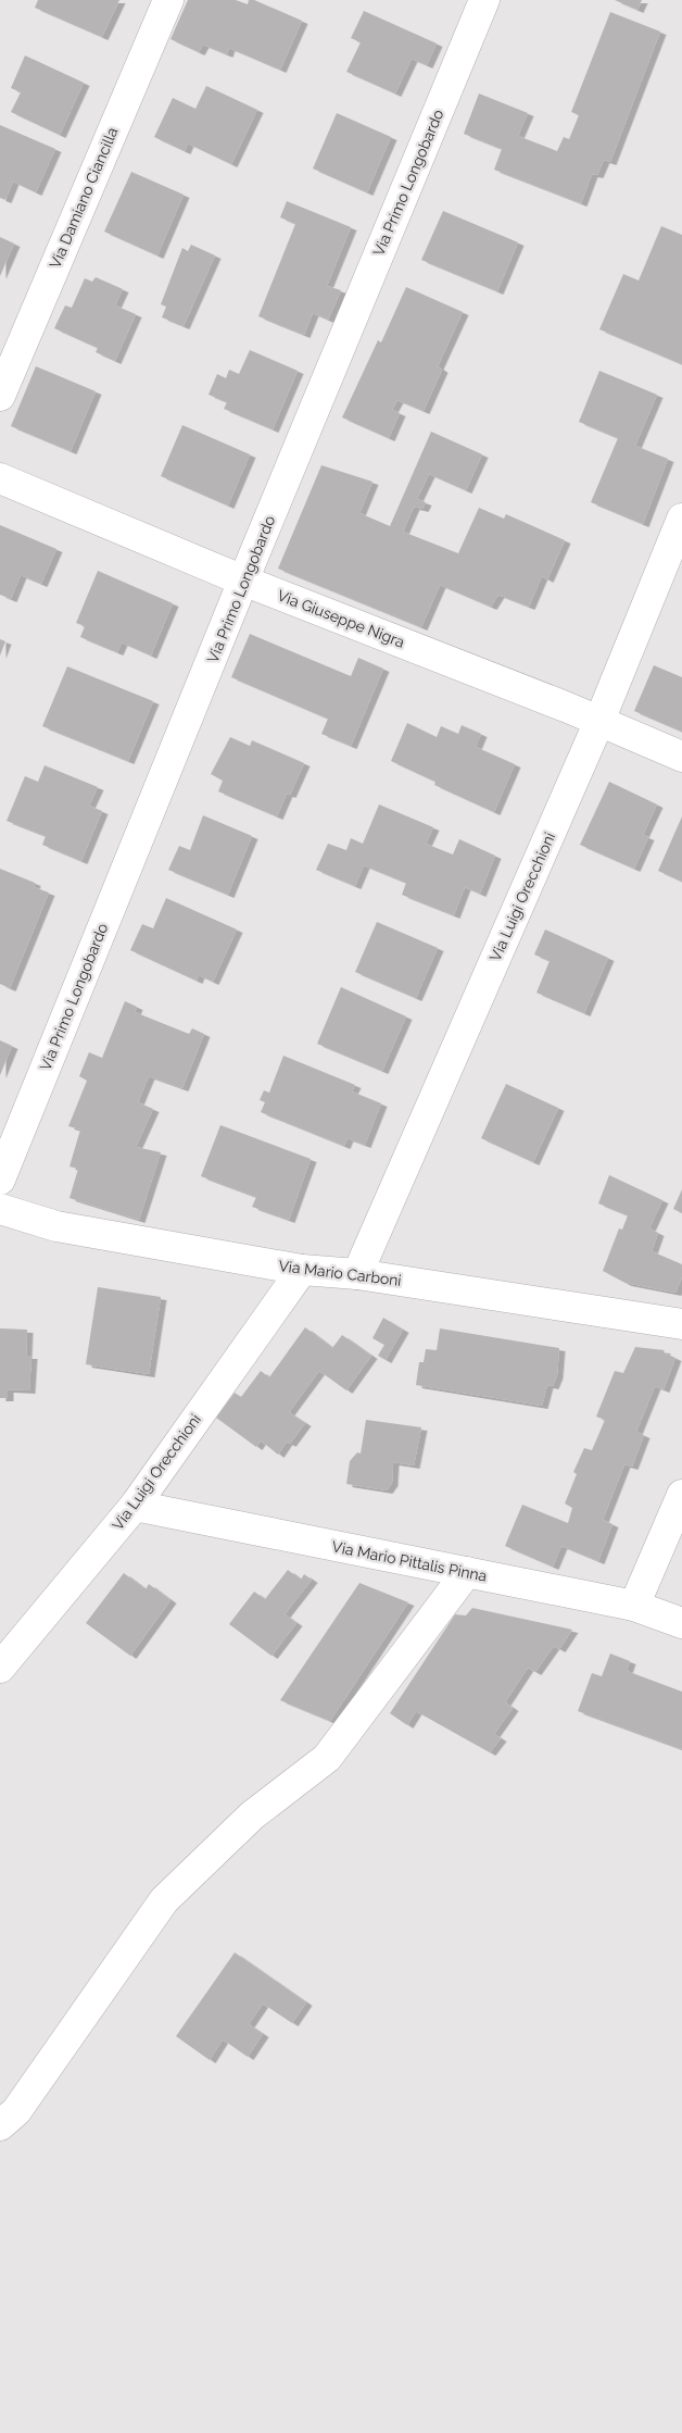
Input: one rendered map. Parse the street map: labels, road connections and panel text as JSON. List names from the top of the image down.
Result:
{
  "streets": {
    "street": [
      "Via Primo Longobardo",
      "Via Damiano Ciancilla",
      "Via Giuseppe Nigra",
      "Via Luigi Orecchioni",
      "Via Mario Carboni",
      "Via Mario Pittalis Pinna"
    ]
  },
  "crossings": [
    ["Via Primo Longobardo", "Via Giuseppe Nigra"],
    ["Via Giuseppe Nigra", "Via Luigi Orecchioni"],
    ["Via Luigi Orecchioni", "Via Mario Carboni"],
    ["Via Luigi Orecchioni", "Via Mario Pittalis Pinna"]
  ]
}
